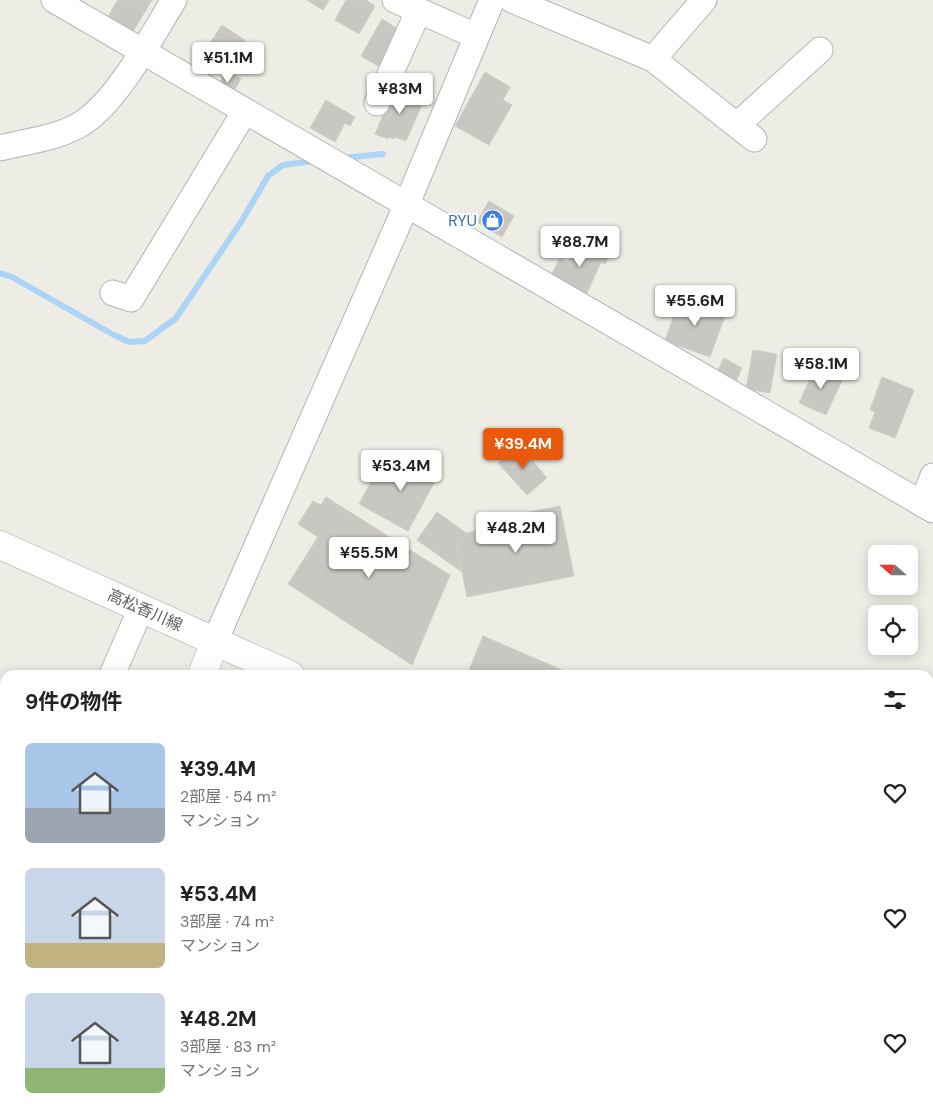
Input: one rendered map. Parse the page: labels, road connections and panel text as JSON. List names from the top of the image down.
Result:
{
  "streets": {
    "main road": ["高松香川線"]
  },
  "places": {
    "shop": ["RYU"]
  },
  "north": "left",
  "page": {
    "price": [
      "¥51.1M",
      "¥83M",
      "¥88.7M",
      "¥55.6M",
      "¥58.1M",
      "¥39.4M",
      "¥53.4M",
      "¥48.2M",
      "¥55.5M"
    ],
    "heading": "9件の物件",
    "list": [
      {
        "name": "¥39.4M",
        "note": "2部屋 · 54 m² · マンション"
      },
      {
        "name": "¥53.4M",
        "note": "3部屋 · 74 m² · マンション"
      },
      {
        "name": "¥48.2M",
        "note": "3部屋 · 83 m² · マンション"
      }
    ]
  }
}
